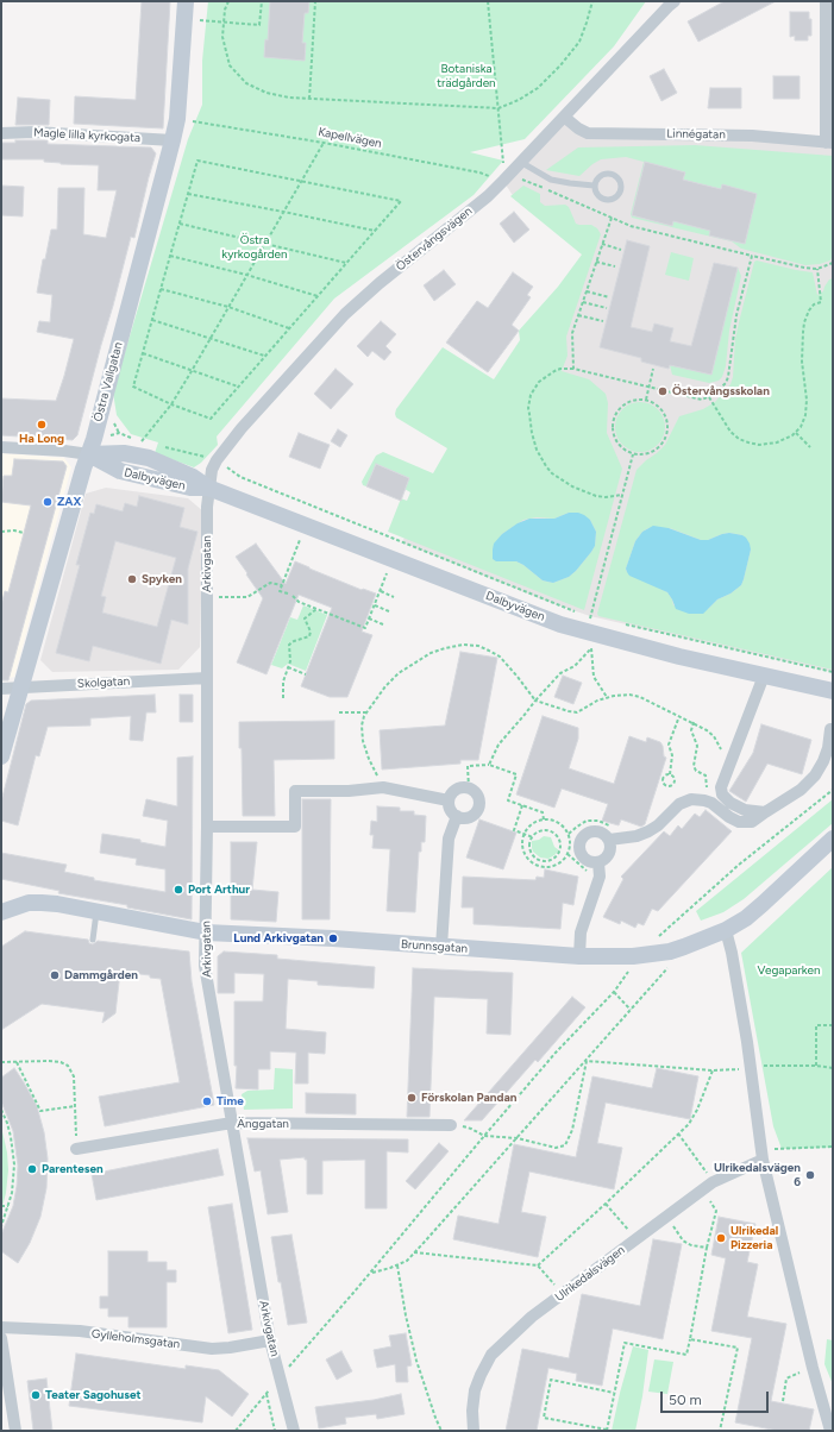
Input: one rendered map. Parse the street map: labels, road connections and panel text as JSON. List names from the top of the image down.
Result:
{
  "streets": {
    "street": [
      "Linnégatan",
      "Magle lilla kyrkogata",
      "Östervångsvägen",
      "Östra Vallgatan",
      "Dalbyvägen",
      "Arkivgatan",
      "Skolgatan",
      "Brunnsgatan",
      "Änggatan",
      "Ulrikedalsvägen",
      "Gylleholmsgatan"
    ],
    "path": ["Kapellvägen"]
  },
  "crossings": [
    ["Linnégatan", "Östervångsvägen"],
    ["Magle lilla kyrkogata", "Östra Vallgatan"],
    ["Kapellvägen", "Östervångsvägen"],
    ["Östervångsvägen", "Dalbyvägen"],
    ["Östervångsvägen", "Arkivgatan"],
    ["Östra Vallgatan", "Dalbyvägen"],
    ["Östra Vallgatan", "Skolgatan"],
    ["Dalbyvägen", "Arkivgatan"],
    ["Arkivgatan", "Skolgatan"],
    ["Arkivgatan", "Brunnsgatan"],
    ["Arkivgatan", "Änggatan"],
    ["Arkivgatan", "Gylleholmsgatan"]
  ],
  "parks": ["Botaniska trädgården", "Östra kyrkogården", "Vegaparken"],
  "places": [
    "Östervångsskolan",
    "Ha Long",
    "ZAX",
    "Spyken",
    "Port Arthur",
    "Lund Arkivgatan",
    "Dammgården",
    "Förskolan Pandan",
    "Time",
    "Parentesen",
    "Ulrikedalsvägen 6",
    "Ulrikedal Pizzeria",
    "Teater Sagohuset"
  ],
  "scale_bar": "50 m"
}
